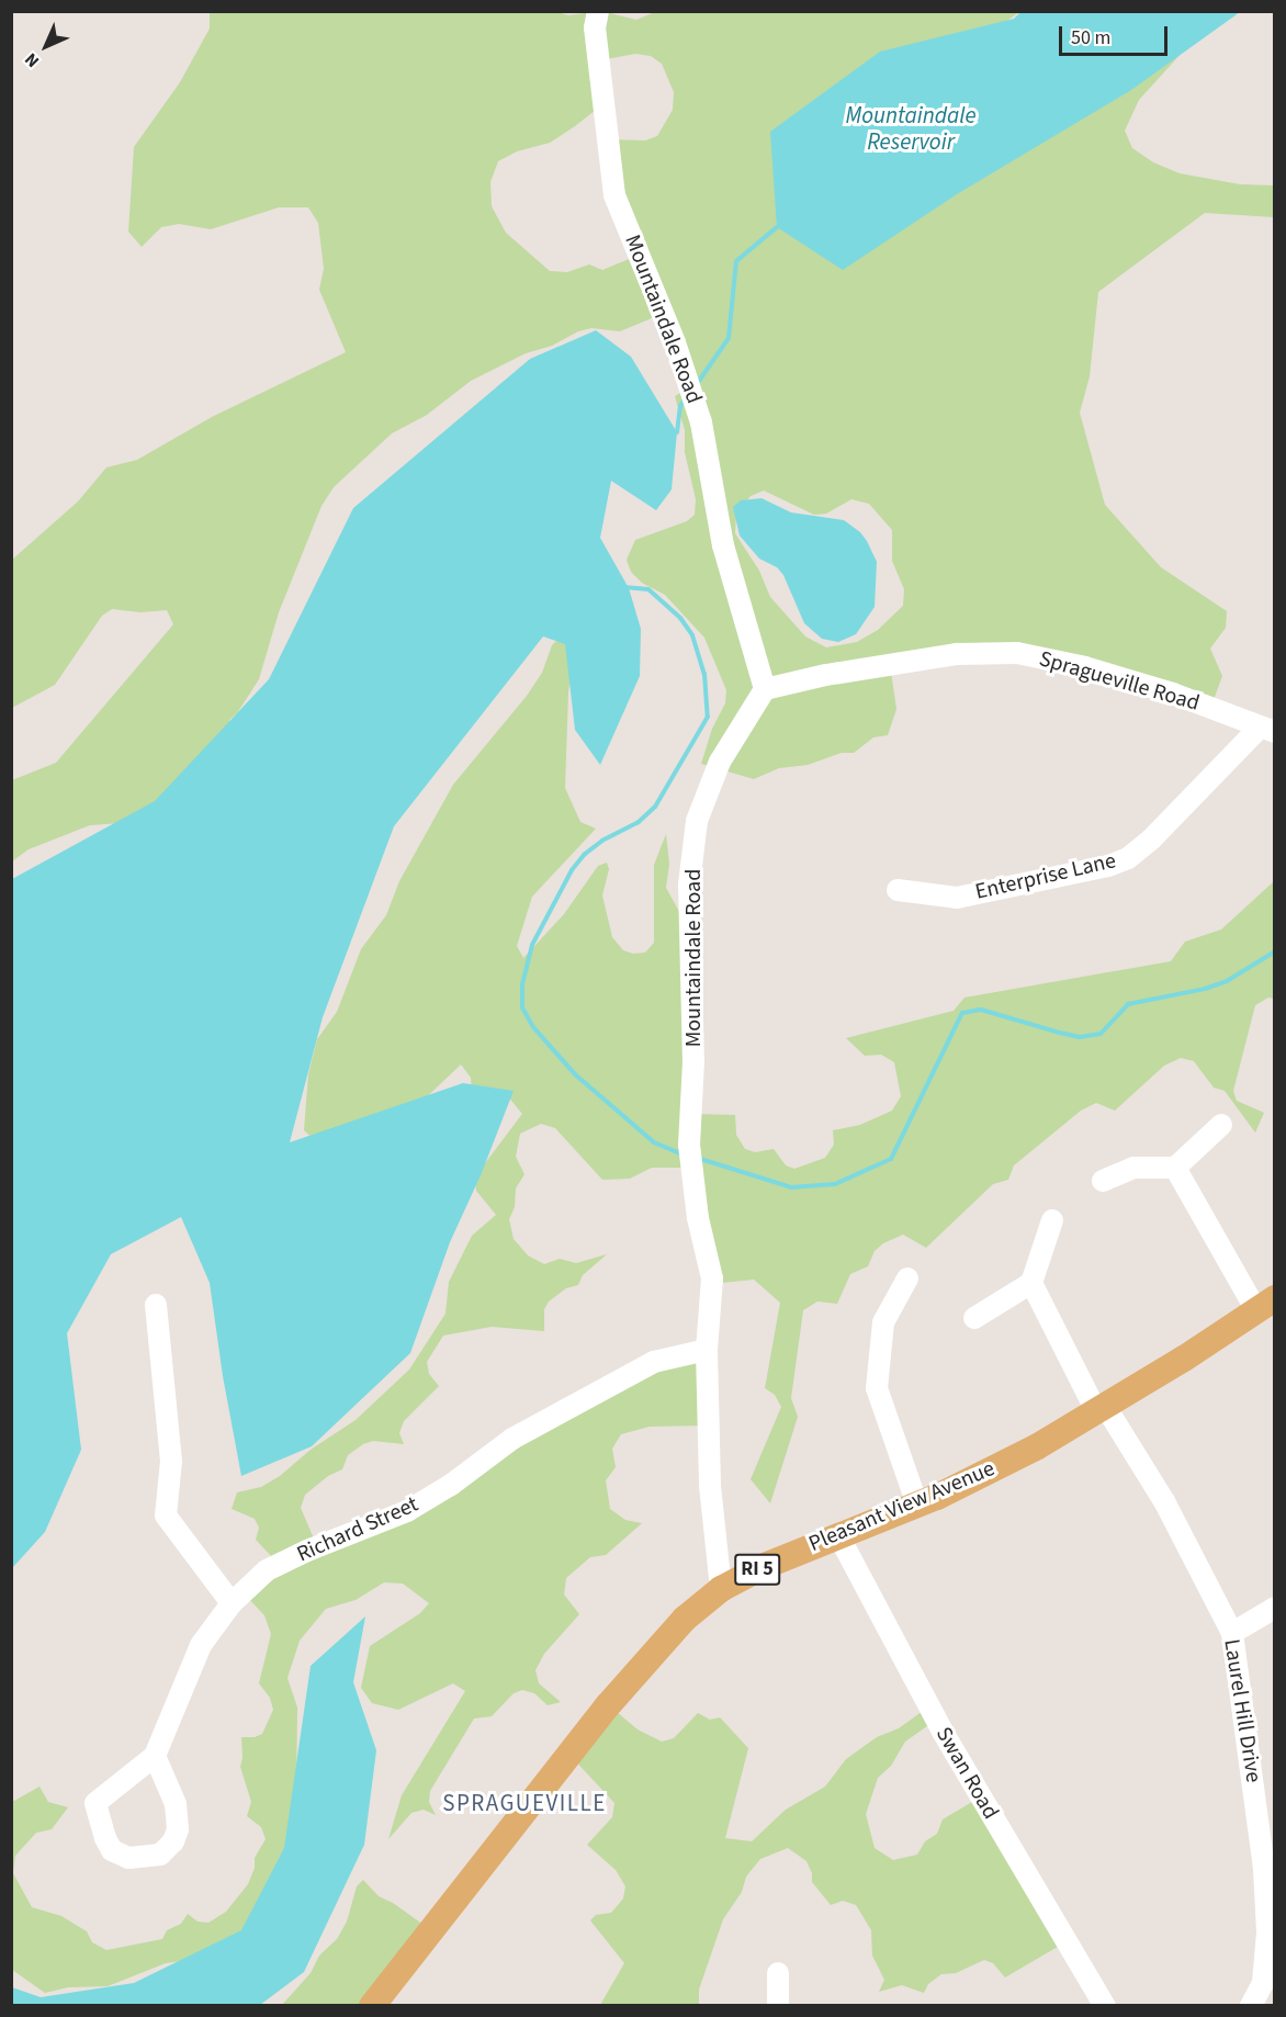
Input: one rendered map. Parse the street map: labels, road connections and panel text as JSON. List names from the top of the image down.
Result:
{
  "streets": {
    "main road": ["Pleasant View Avenue", "RI 5"],
    "street": [
      "Mountaindale Road",
      "Spragueville Road",
      "Enterprise Lane",
      "Richard Street",
      "Laurel Hill Drive",
      "Swan Road"
    ]
  },
  "crossings": [
    ["Mountaindale Road", "Spragueville Road"],
    ["Mountaindale Road", "Pleasant View Avenue"],
    ["Mountaindale Road", "Richard Street"],
    ["Spragueville Road", "Enterprise Lane"],
    ["Pleasant View Avenue", "Laurel Hill Drive"],
    ["Pleasant View Avenue", "Swan Road"]
  ],
  "districts": ["SPRAGUEVILLE"],
  "water": ["Mountaindale Reservoir"],
  "scale_bar": "50 m",
  "north": "bottom left"
}
